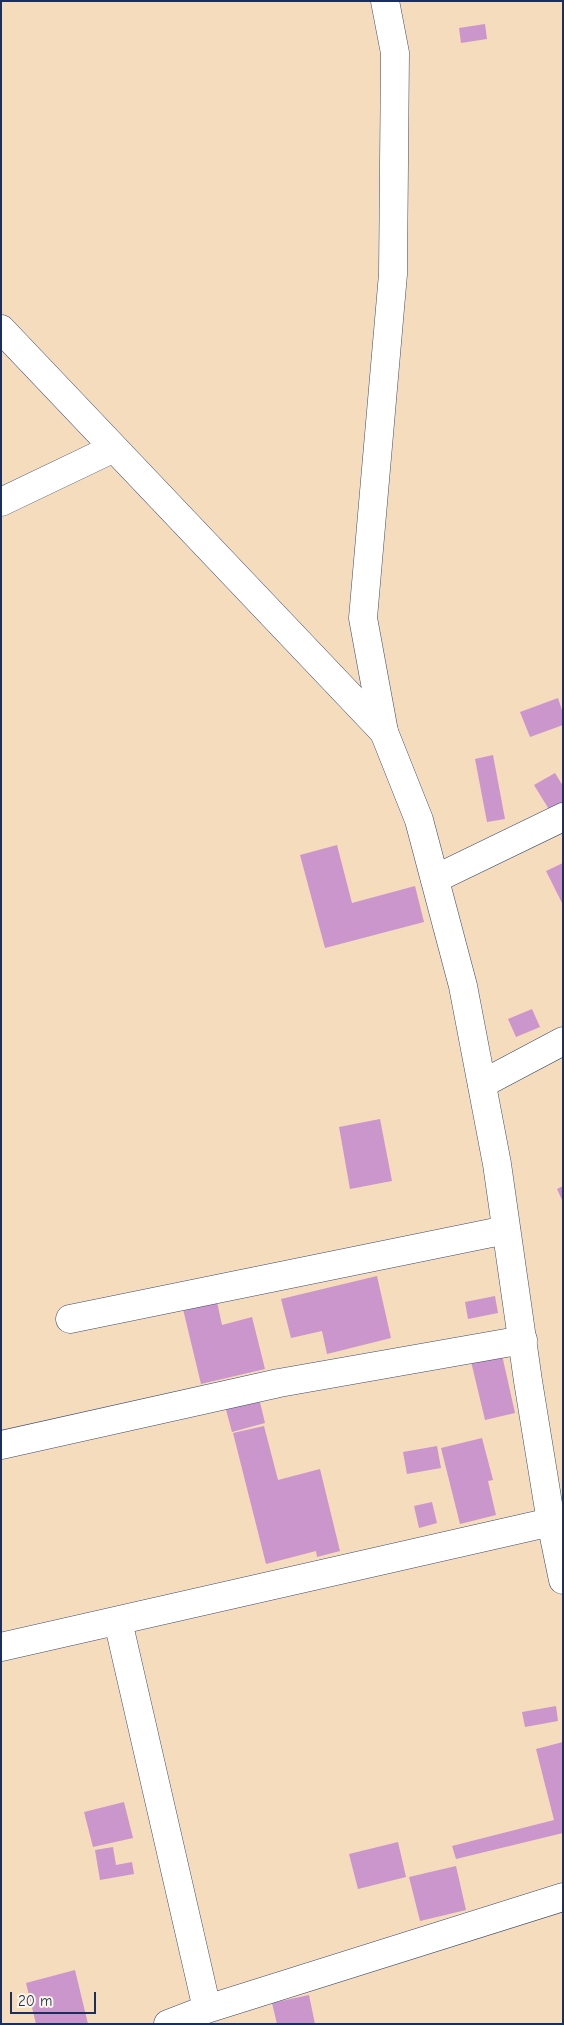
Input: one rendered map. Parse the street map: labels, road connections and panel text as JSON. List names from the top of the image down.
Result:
{
  "scale_bar": "20 m"
}
